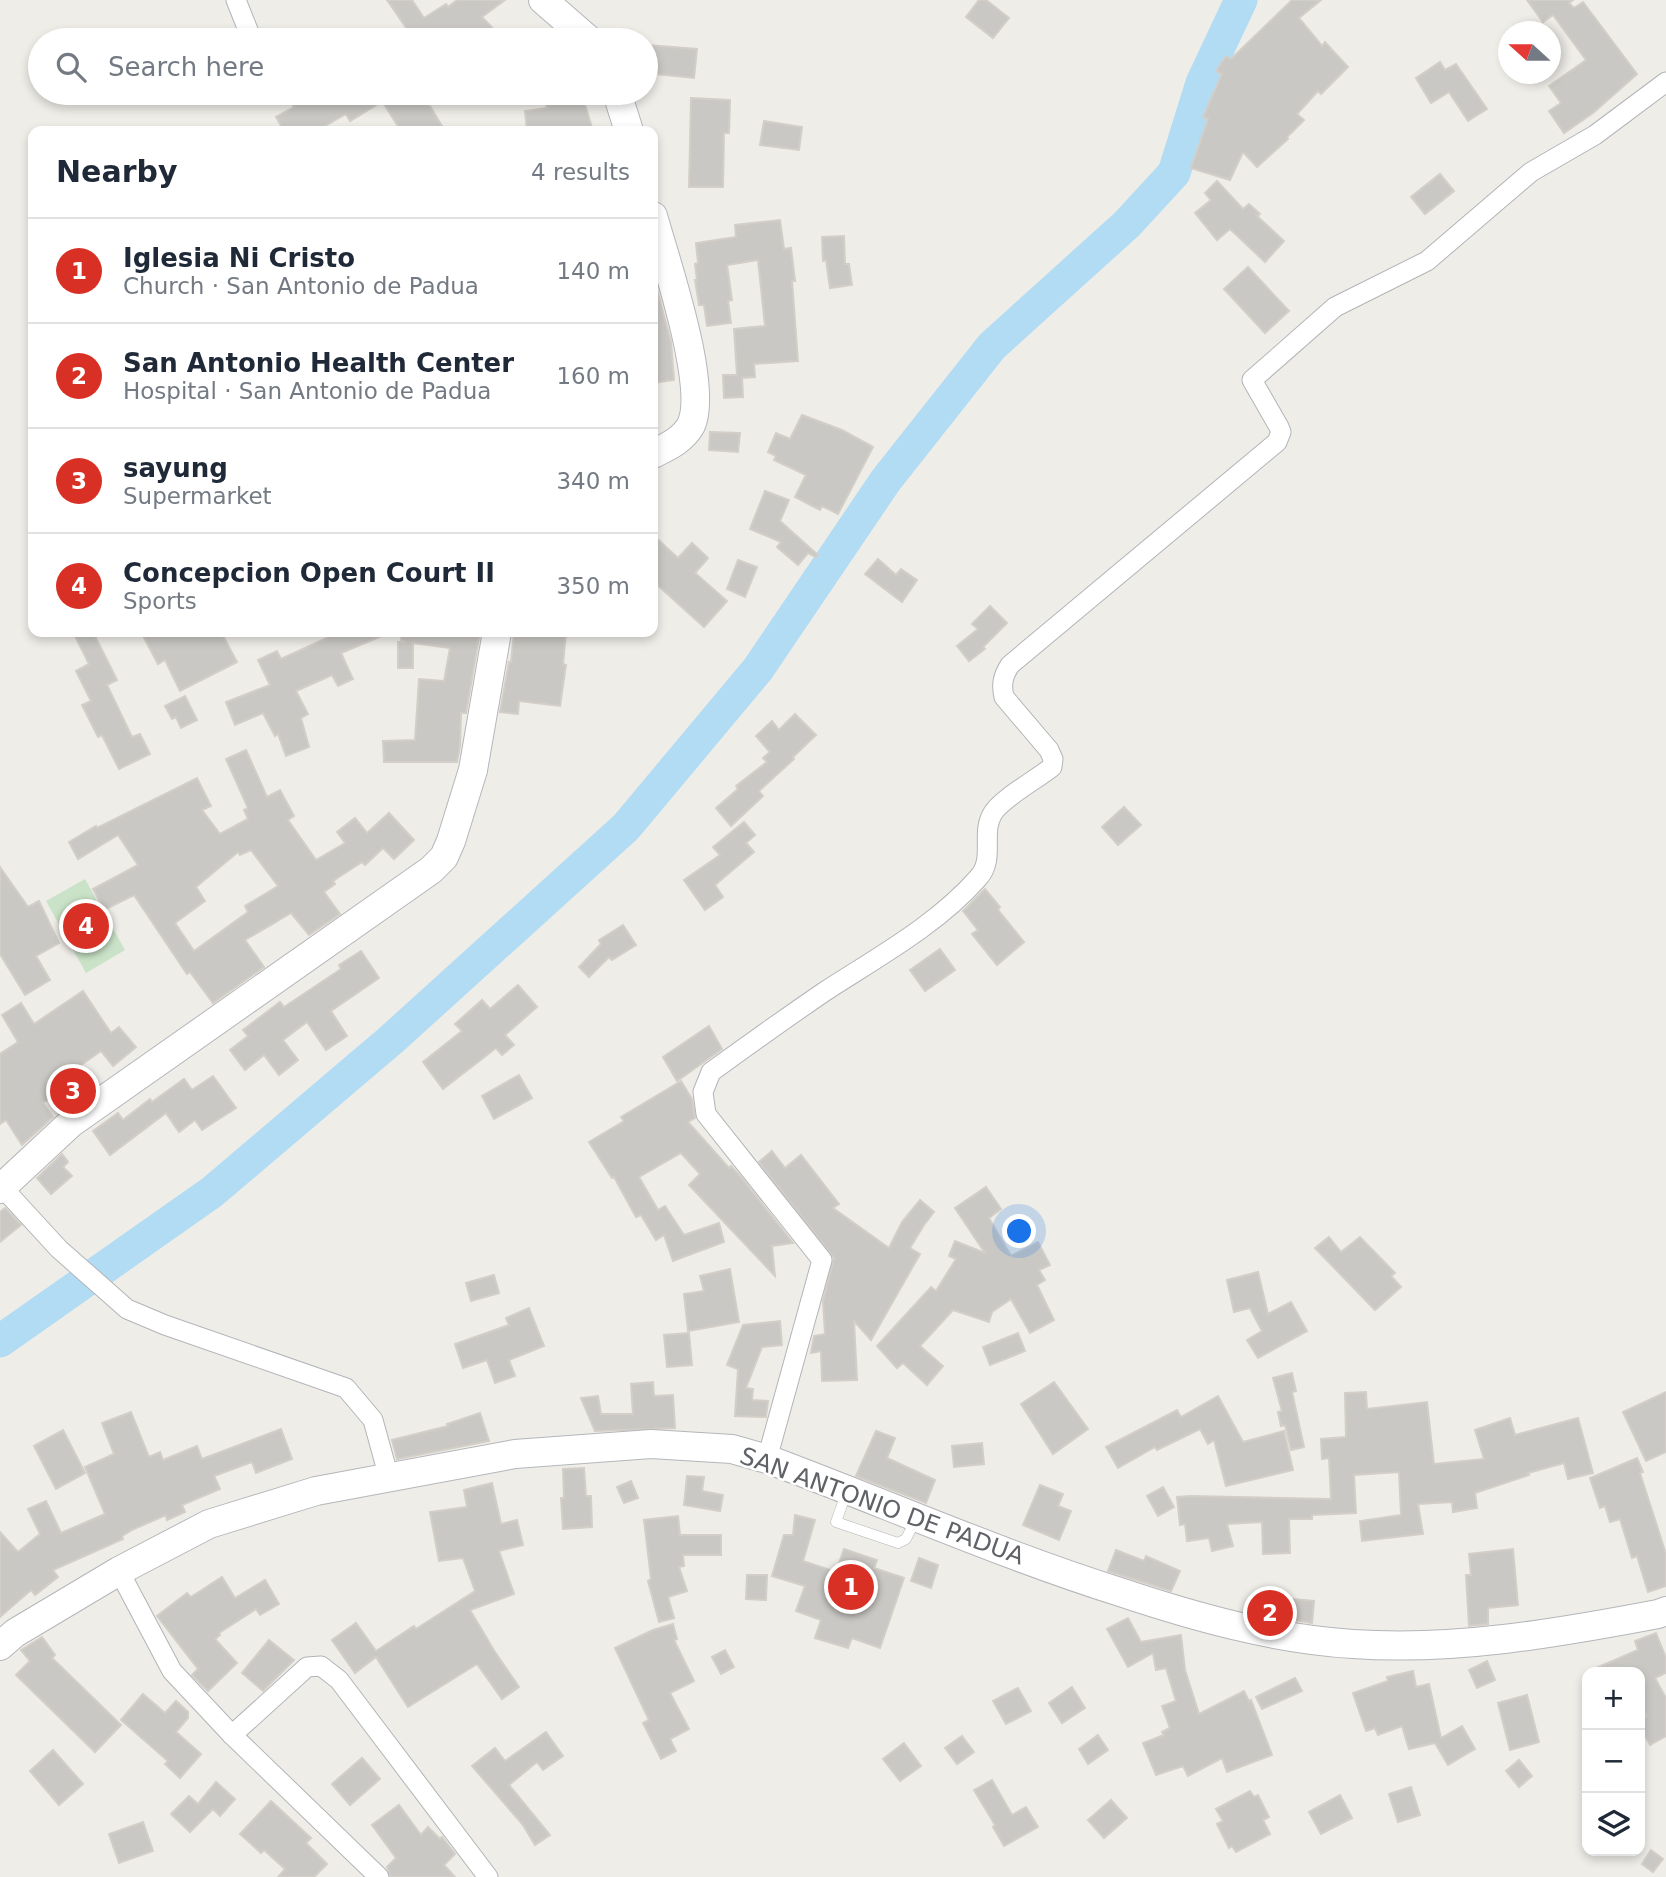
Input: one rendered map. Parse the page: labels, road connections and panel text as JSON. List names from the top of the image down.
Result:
{
  "streets": {
    "street": ["SAN ANTONIO DE PADUA"]
  },
  "north": "left",
  "page": {
    "search": "Search here",
    "heading": ["Nearby", "4 results"],
    "list": [
      {
        "mark": "1",
        "name": "Iglesia Ni Cristo",
        "note": "Church · San Antonio de Padua",
        "value": "140 m"
      },
      {
        "mark": "2",
        "name": "San Antonio Health Center",
        "note": "Hospital · San Antonio de Padua",
        "value": "160 m"
      },
      {
        "mark": "3",
        "name": "sayung",
        "note": "Supermarket",
        "value": "340 m"
      },
      {
        "mark": "4",
        "name": "Concepcion Open Court II",
        "note": "Sports",
        "value": "350 m"
      }
    ],
    "pins": [
      "4",
      "3",
      "1",
      "2"
    ],
    "map_buttons": ["+", "−"]
  }
}
